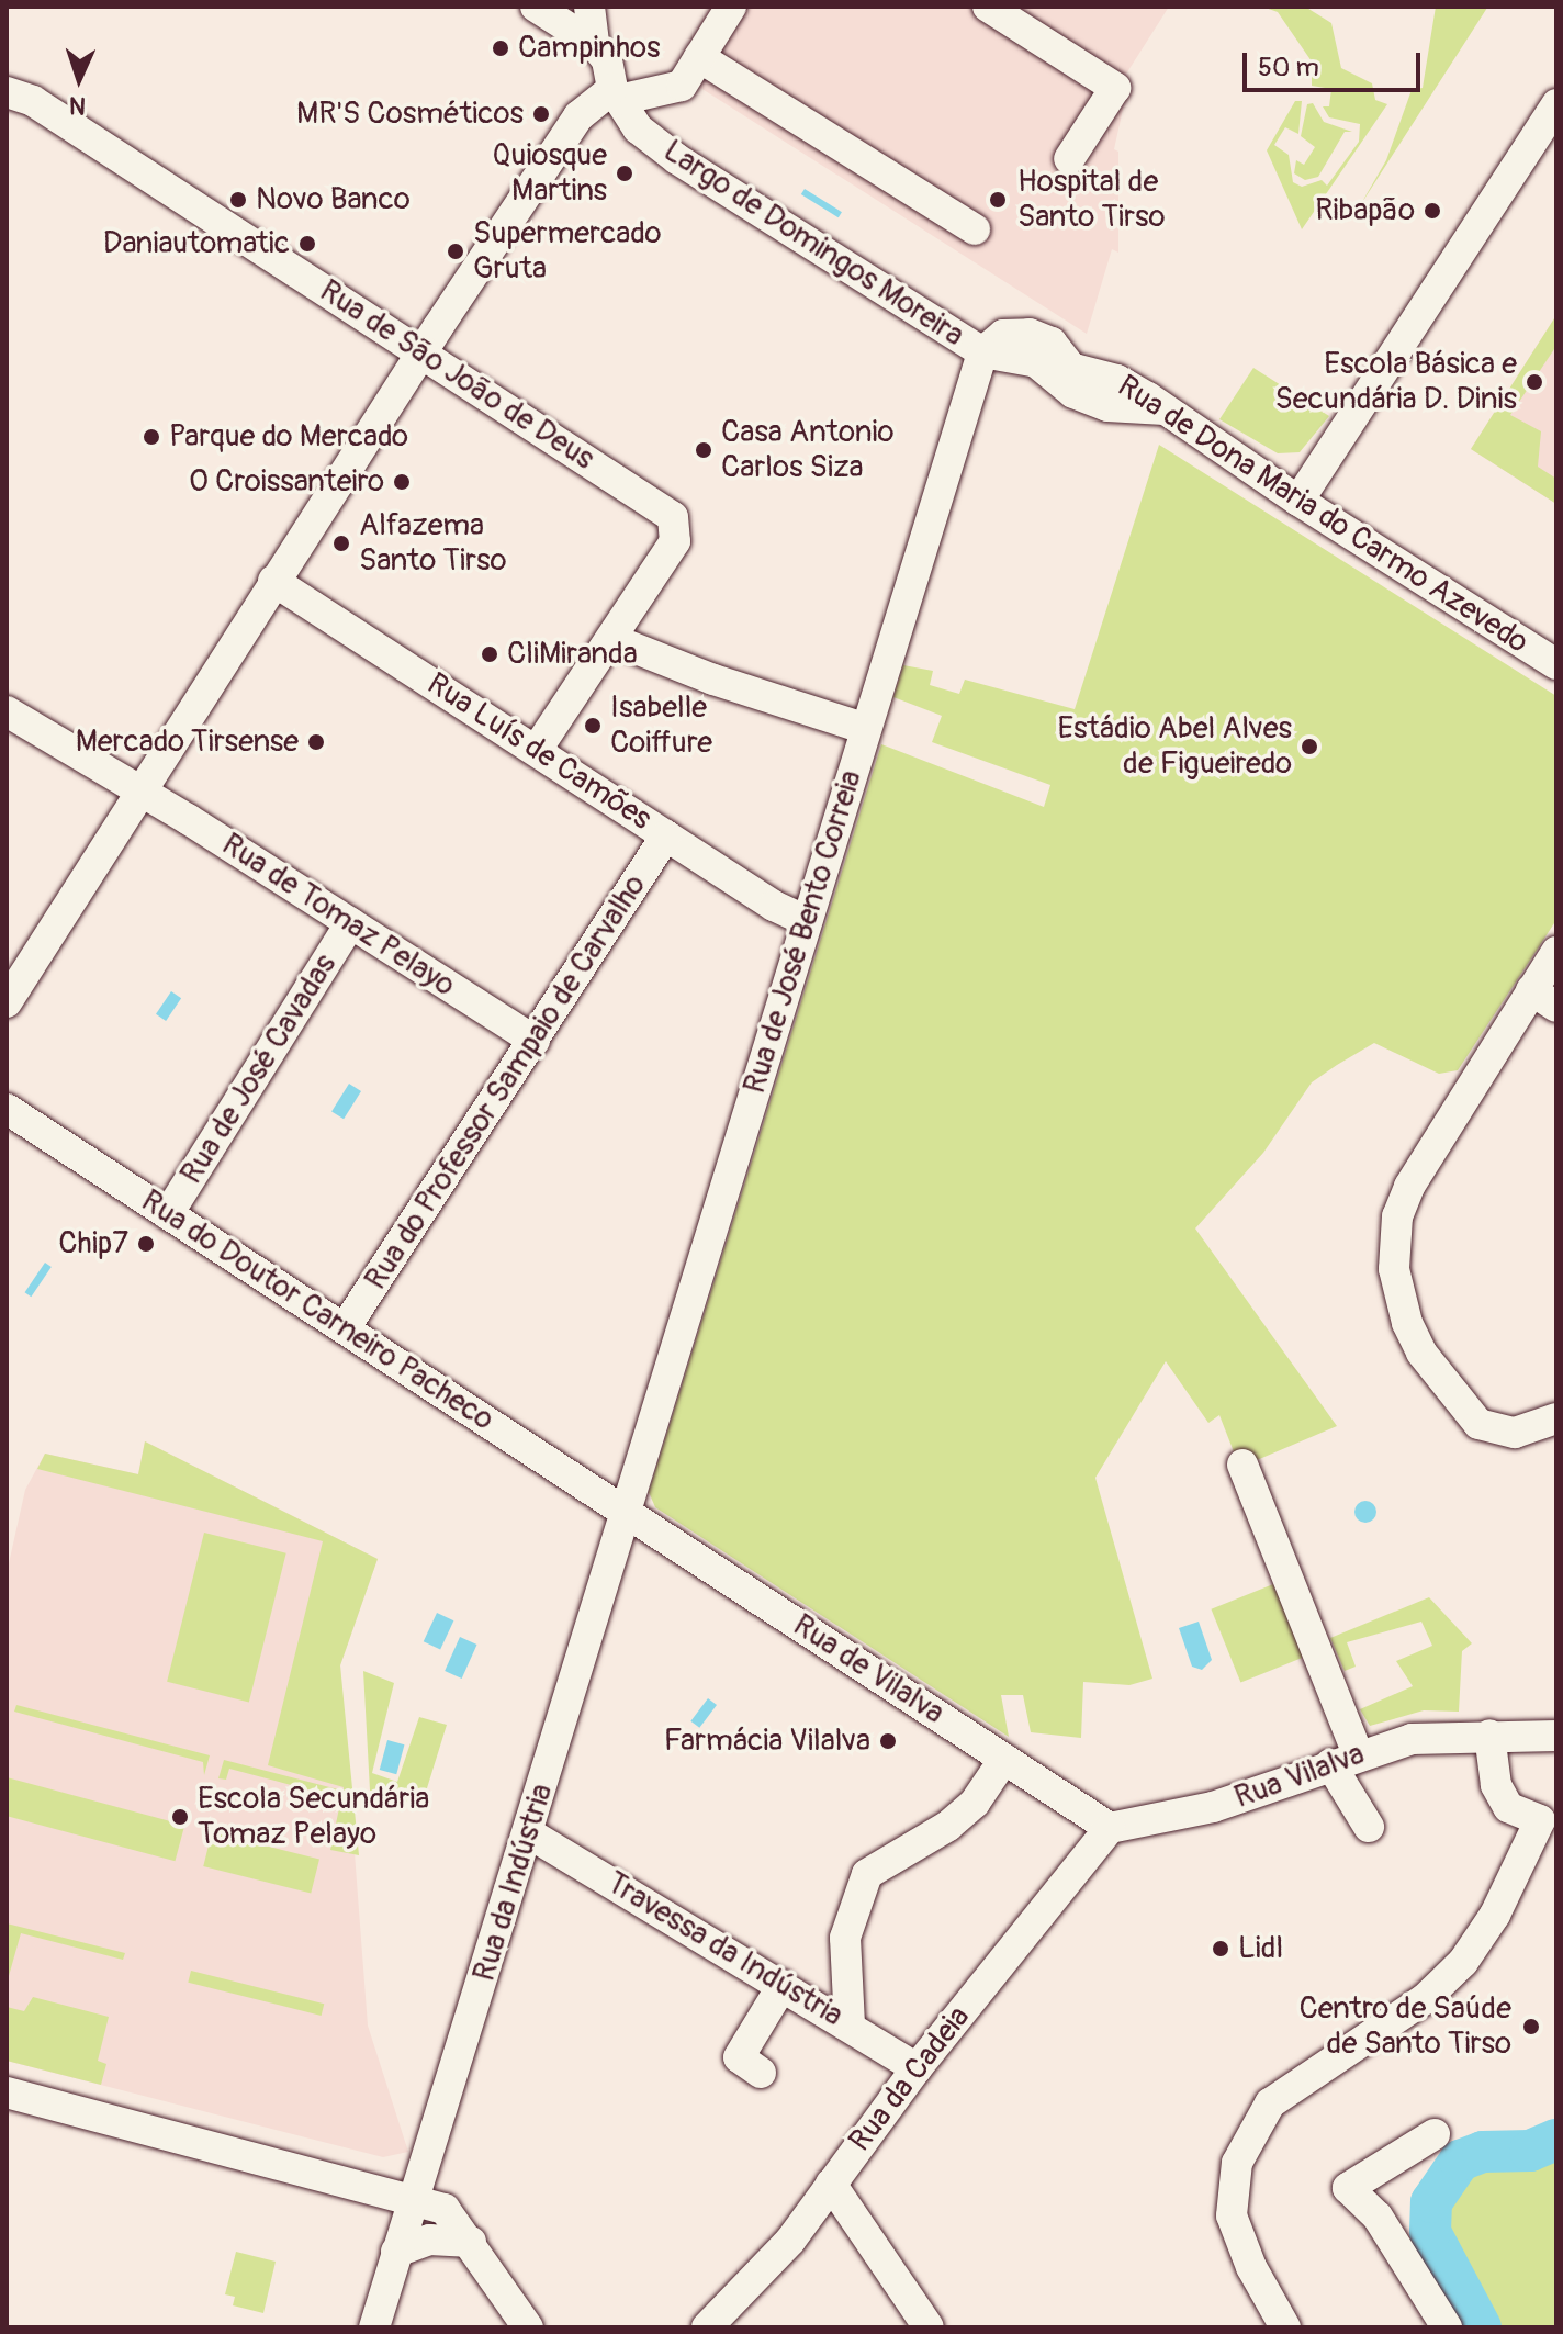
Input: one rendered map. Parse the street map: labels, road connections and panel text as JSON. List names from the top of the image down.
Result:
{
  "streets": {
    "street": [
      "Largo de Domingos Moreira",
      "Rua de São João de Deus",
      "Rua de Dona Maria do Carmo Azevedo",
      "Rua Luís de Camões",
      "Rua de Tomaz Pelayo",
      "Rua de José Bento Correia",
      "Rua de José Cavadas",
      "Rua do Professor Sampaio de Carvalho",
      "Rua do Doutor Carneiro Pacheco",
      "Rua de Vilalva",
      "Rua Vilalva",
      "Rua da Indústria",
      "Travessa da Indústria",
      "Rua da Cadeia"
    ]
  },
  "crossings": [
    ["Largo de Domingos Moreira", "Rua de Dona Maria do Carmo Azevedo"],
    ["Largo de Domingos Moreira", "Rua de José Bento Correia"],
    ["Rua de São João de Deus", "Rua Luís de Camões"],
    ["Rua de Dona Maria do Carmo Azevedo", "Rua de José Bento Correia"],
    ["Rua Luís de Camões", "Rua de José Bento Correia"],
    ["Rua Luís de Camões", "Rua do Professor Sampaio de Carvalho"],
    ["Rua de Tomaz Pelayo", "Rua de José Cavadas"],
    ["Rua de Tomaz Pelayo", "Rua do Professor Sampaio de Carvalho"],
    ["Rua de José Bento Correia", "Rua do Doutor Carneiro Pacheco"],
    ["Rua de José Bento Correia", "Rua de Vilalva"],
    ["Rua de José Bento Correia", "Rua da Indústria"],
    ["Rua de José Cavadas", "Rua do Doutor Carneiro Pacheco"],
    ["Rua do Professor Sampaio de Carvalho", "Rua do Doutor Carneiro Pacheco"],
    ["Rua do Doutor Carneiro Pacheco", "Rua de Vilalva"],
    ["Rua do Doutor Carneiro Pacheco", "Rua da Indústria"],
    ["Rua de Vilalva", "Rua Vilalva"],
    ["Rua de Vilalva", "Rua da Indústria"],
    ["Rua de Vilalva", "Rua da Cadeia"],
    ["Rua Vilalva", "Rua da Cadeia"],
    ["Rua da Indústria", "Travessa da Indústria"],
    ["Travessa da Indústria", "Rua da Cadeia"]
  ],
  "places": [
    "Campinhos",
    "MR'S Cosméticos",
    "Quiosque Martins",
    "Novo Banco",
    "Hospital de Santo Tirso",
    "Ribapão",
    "Daniautomatic",
    "Supermercado Gruta",
    "Escola Básica e Secundária D. Dinis",
    "Parque do Mercado",
    "Casa Antonio Carlos Siza",
    "O Croissanteiro",
    "Alfazema Santo Tirso",
    "CliMiranda",
    "Isabelle Coiffure",
    "Mercado Tirsense",
    "Estádio Abel Alves de Figueiredo",
    "Chip7",
    "Farmácia Vilalva",
    "Escola Secundária Tomaz Pelayo",
    "Lidl",
    "Centro de Saúde de Santo Tirso"
  ],
  "scale_bar": "50 m",
  "north": "bottom"
}
